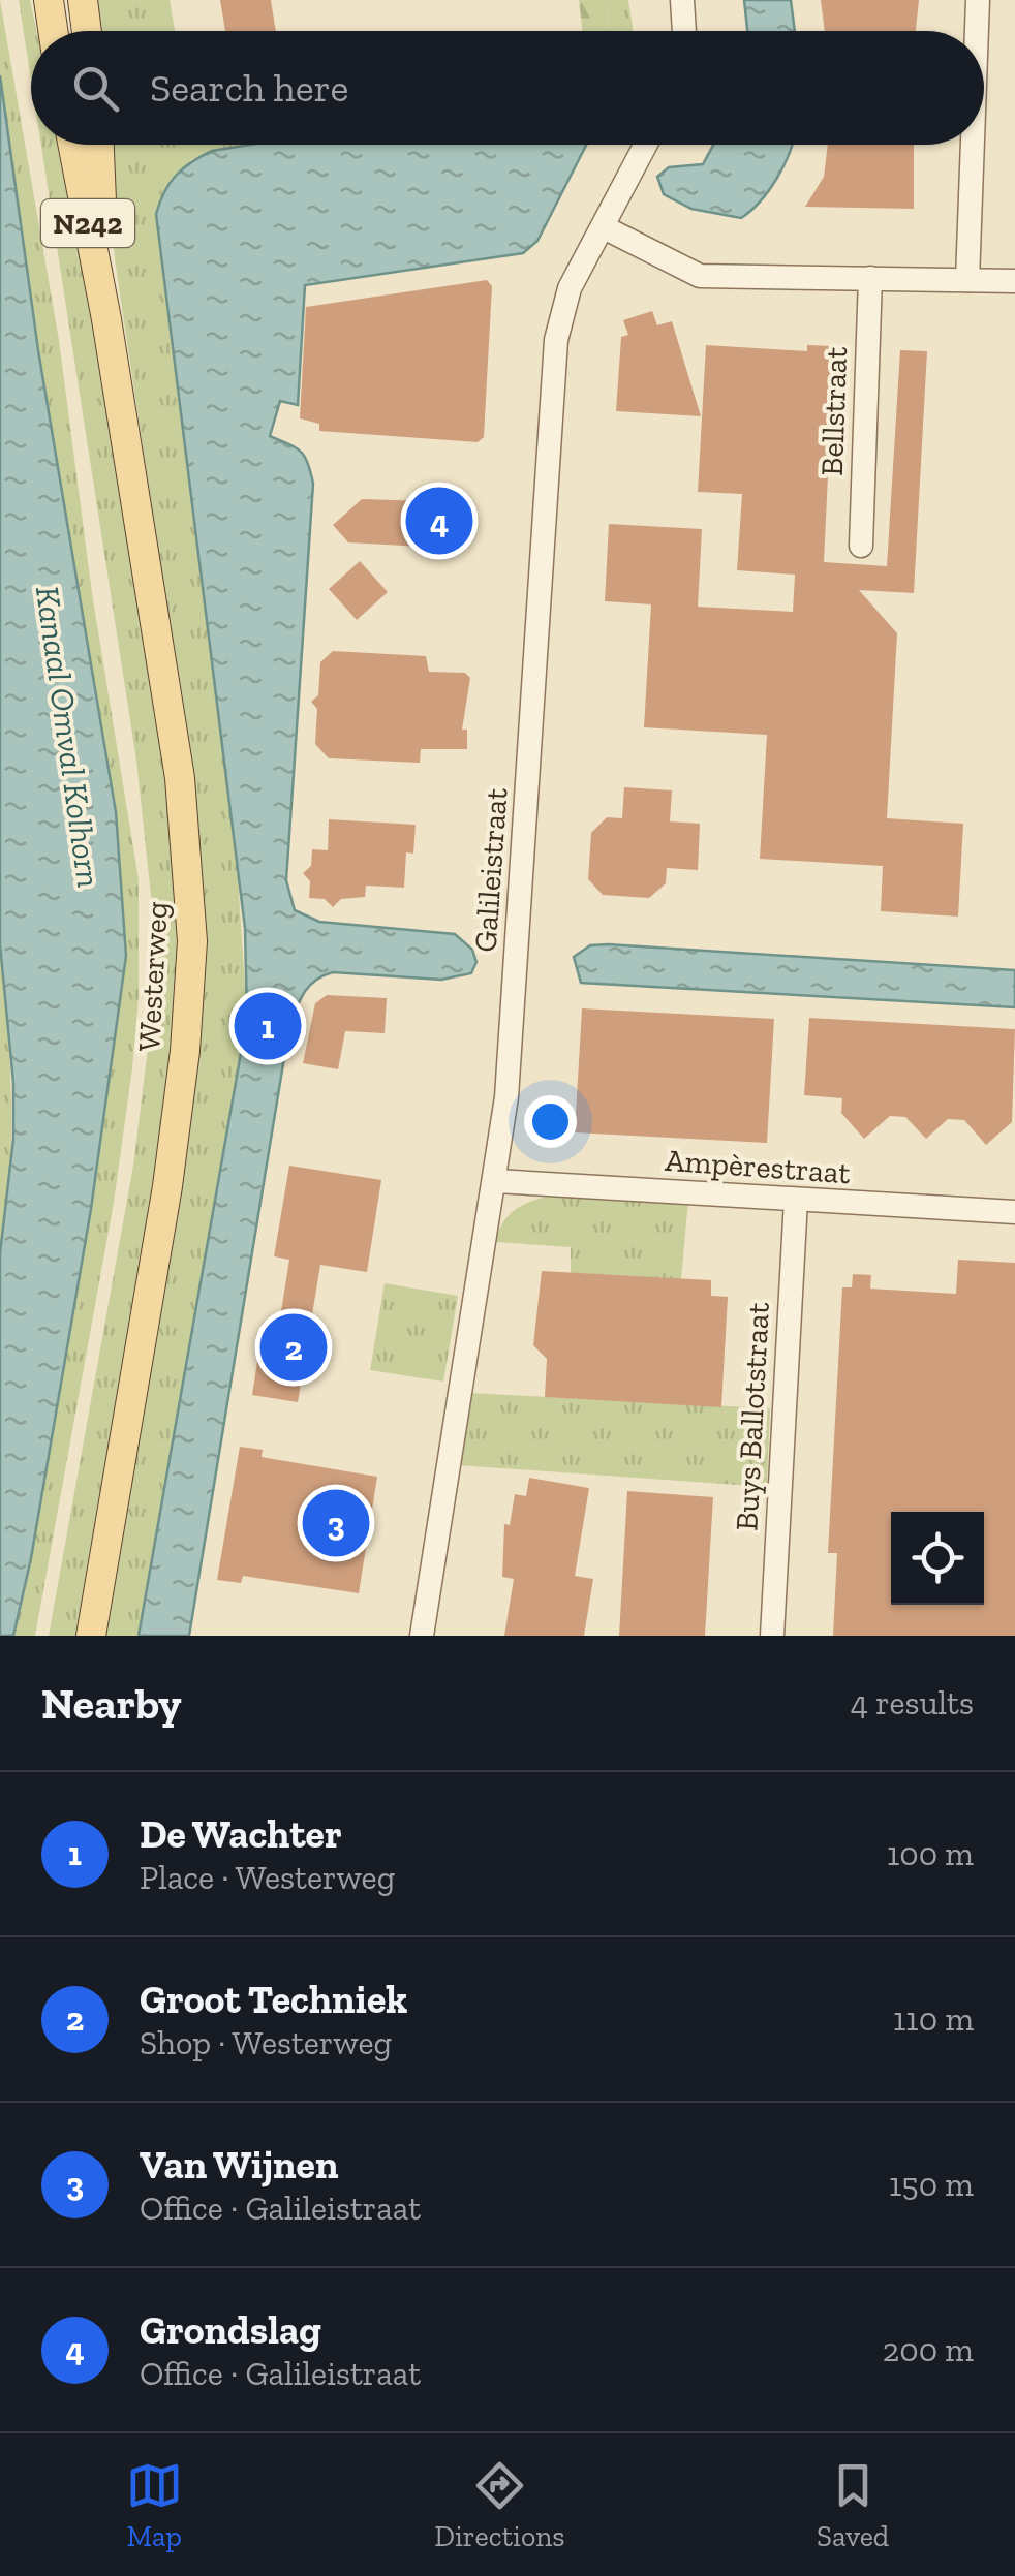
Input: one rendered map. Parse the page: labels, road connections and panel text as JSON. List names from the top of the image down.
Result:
{
  "streets": {
    "main road": ["N242", "Westerweg"],
    "street": [
      "Bellstraat",
      "Galileistraat",
      "Ampèrestraat",
      "Buys Ballotstraat"
    ]
  },
  "crossings": [
    ["Galileistraat", "Ampèrestraat"],
    ["Ampèrestraat", "Buys Ballotstraat"]
  ],
  "water": ["Kanaal Omval Kolhorn"],
  "page": {
    "search": "Search here",
    "pins": [
      "4",
      "1",
      "2",
      "3"
    ],
    "heading": ["Nearby", "4 results"],
    "list": [
      {
        "mark": "1",
        "name": "De Wachter",
        "note": "Place · Westerweg",
        "value": "100 m"
      },
      {
        "mark": "2",
        "name": "Groot Techniek",
        "note": "Shop · Westerweg",
        "value": "110 m"
      },
      {
        "mark": "3",
        "name": "Van Wijnen",
        "note": "Office · Galileistraat",
        "value": "150 m"
      },
      {
        "mark": "4",
        "name": "Grondslag",
        "note": "Office · Galileistraat",
        "value": "200 m"
      }
    ],
    "nav": ["Map", "Directions", "Saved"]
  }
}
